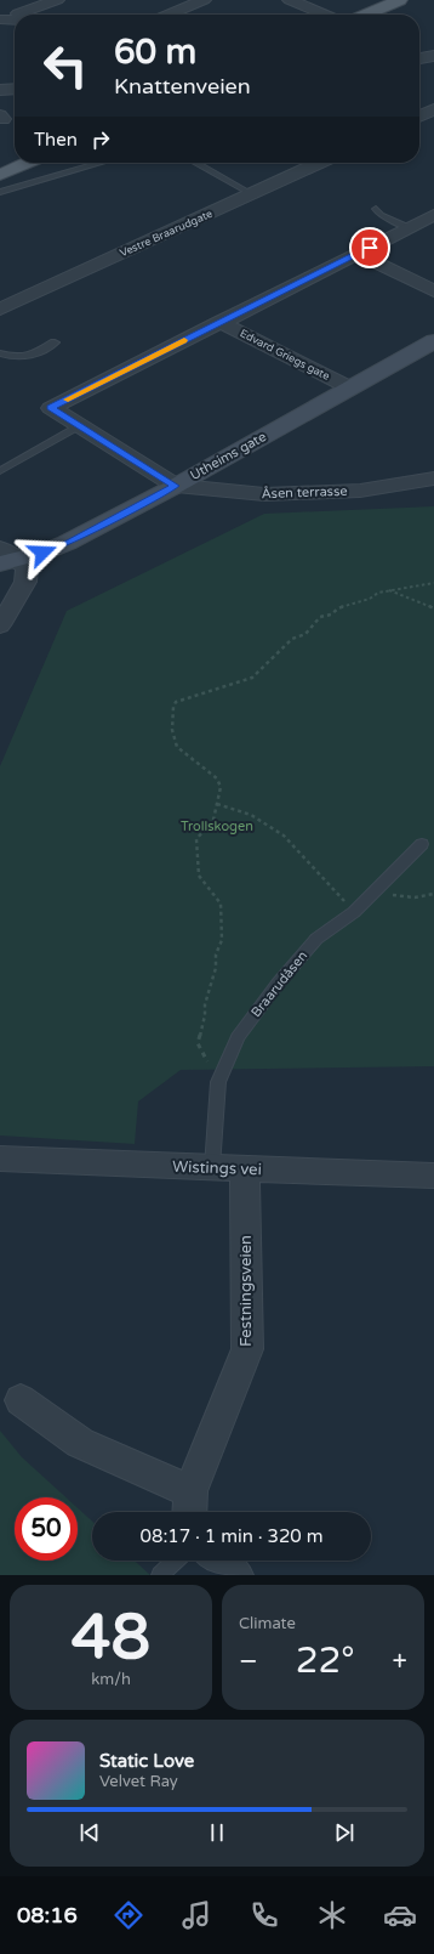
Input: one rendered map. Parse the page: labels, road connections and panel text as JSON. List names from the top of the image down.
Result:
{
  "streets": {
    "main road": ["Utheims gate"],
    "street": [
      "Vestre Braarudgate",
      "Edvard Griegs gate",
      "Åsen terrasse",
      "Wistings vei",
      "Festningsveien"
    ],
    "lane": ["Braarudåsen"]
  },
  "crossings": [
    ["Edvard Griegs gate", "Utheims gate"],
    ["Utheims gate", "Åsen terrasse"],
    ["Braarudåsen", "Wistings vei"],
    ["Wistings vei", "Festningsveien"]
  ],
  "parks": ["Trollskogen"],
  "page": {
    "turn": ["60 m", "Knattenveien"],
    "then": "Then",
    "limit": "50",
    "trip": "08:17 · 1 min · 320 m",
    "tile": [
      ["48", "km/h"],
      "Climate"
    ],
    "heat": ["−", "22°", "+"],
    "song": ["Static Love", "Velvet Ray"],
    "tabs": "08:16"
  }
}
